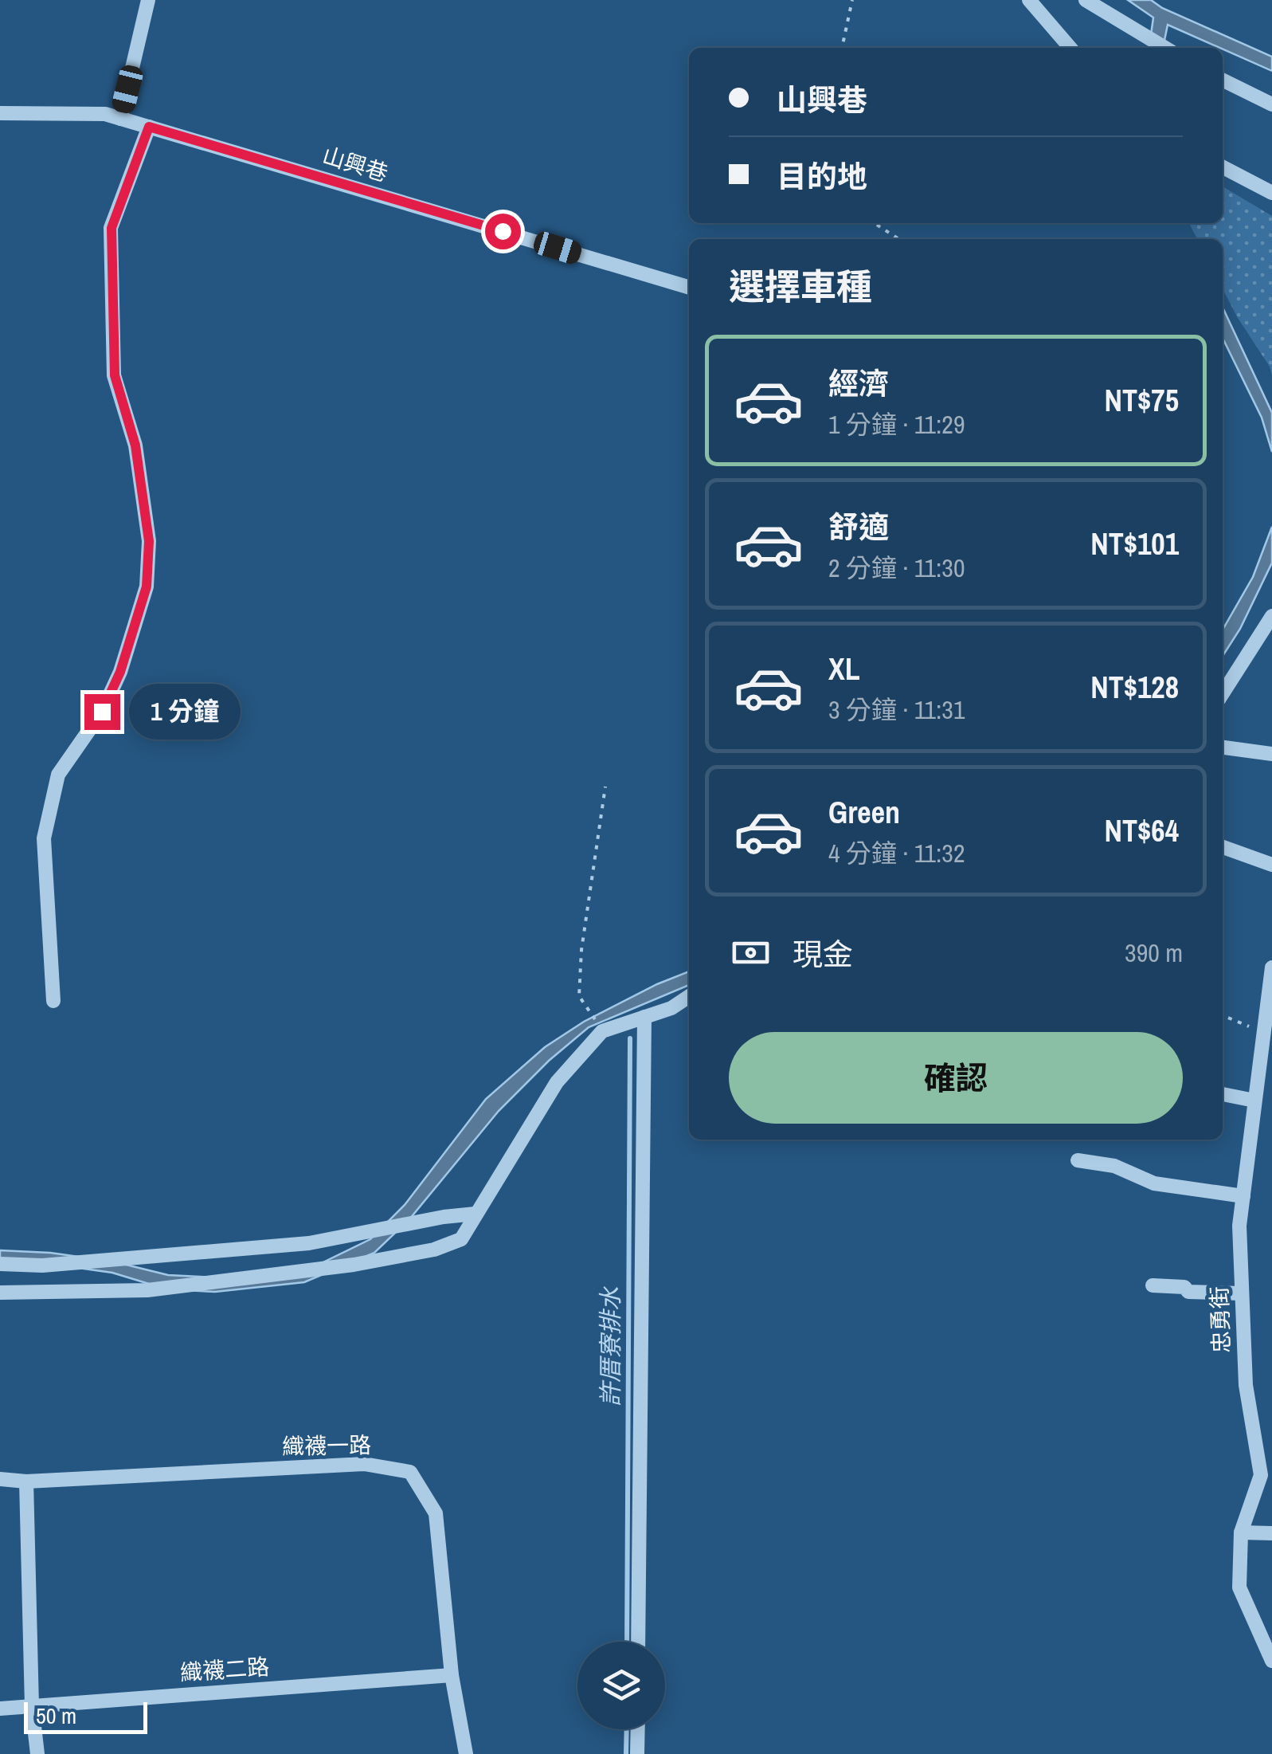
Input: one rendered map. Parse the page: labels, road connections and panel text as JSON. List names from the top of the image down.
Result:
{
  "streets": {
    "street": [
      "山興巷",
      "忠勇街",
      "織襪一路",
      "織襪二路"
    ]
  },
  "crossings": [
    ["織襪一路", "織襪二路"]
  ],
  "water": ["許厝寮排水"],
  "scale_bar": "50 m",
  "page": {
    "banner": ["山興巷", "目的地"],
    "heading": "選擇車種",
    "list": [
      {
        "name": "經濟",
        "note": "1 分鐘 · 11:29",
        "value": "NT$75"
      },
      {
        "name": "舒適",
        "note": "2 分鐘 · 11:30",
        "value": "NT$101"
      },
      {
        "name": "XL",
        "note": "3 分鐘 · 11:31",
        "value": "NT$128"
      },
      {
        "name": "Green",
        "note": "4 分鐘 · 11:32",
        "value": "NT$64"
      }
    ],
    "bubble": "1 分鐘",
    "pay": ["現金", "390 m"],
    "buttons": "確認",
    "scale": "50 m"
  }
}
